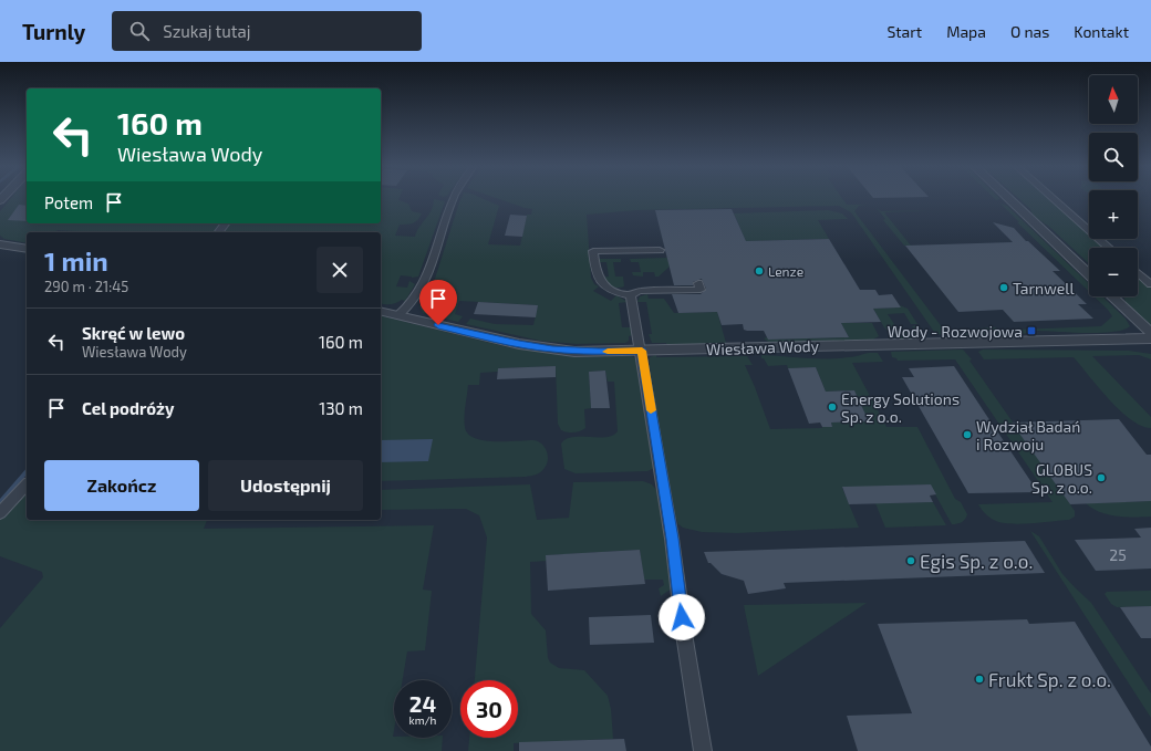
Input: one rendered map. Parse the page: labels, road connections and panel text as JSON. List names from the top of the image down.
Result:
{
  "streets": {
    "street": ["Wiesława Wody"]
  },
  "places": {
    "other": [
      "Lenze",
      "Tarnwell",
      "Energy Solutions Sp. z o.o.",
      "Wydział Badań i Rozwoju",
      "GLOBUS Sp. z o.o.",
      "Egis Sp. z o.o.",
      "Frukt Sp. z o.o."
    ],
    "transit": ["Wody - Rozwojowa"]
  },
  "house_numbers": ["25"],
  "north": "top",
  "page": {
    "header": "Turnly",
    "search": "Szukaj tutaj",
    "nav": [
      "Start",
      "Mapa",
      "O nas",
      "Kontakt"
    ],
    "map_buttons": ["+", "−"],
    "turn": ["160 m", "Wiesława Wody"],
    "then": "Potem",
    "heading": ["1 min", "290 m · 21:45"],
    "list": [
      {
        "name": "Skręć w lewo",
        "note": "Wiesława Wody",
        "value": "160 m"
      },
      {
        "name": "Cel podróży",
        "value": "130 m"
      }
    ],
    "buttons": ["Zakończ", "Udostępnij"],
    "speed": "24 km/h",
    "limit": "30"
  }
}
